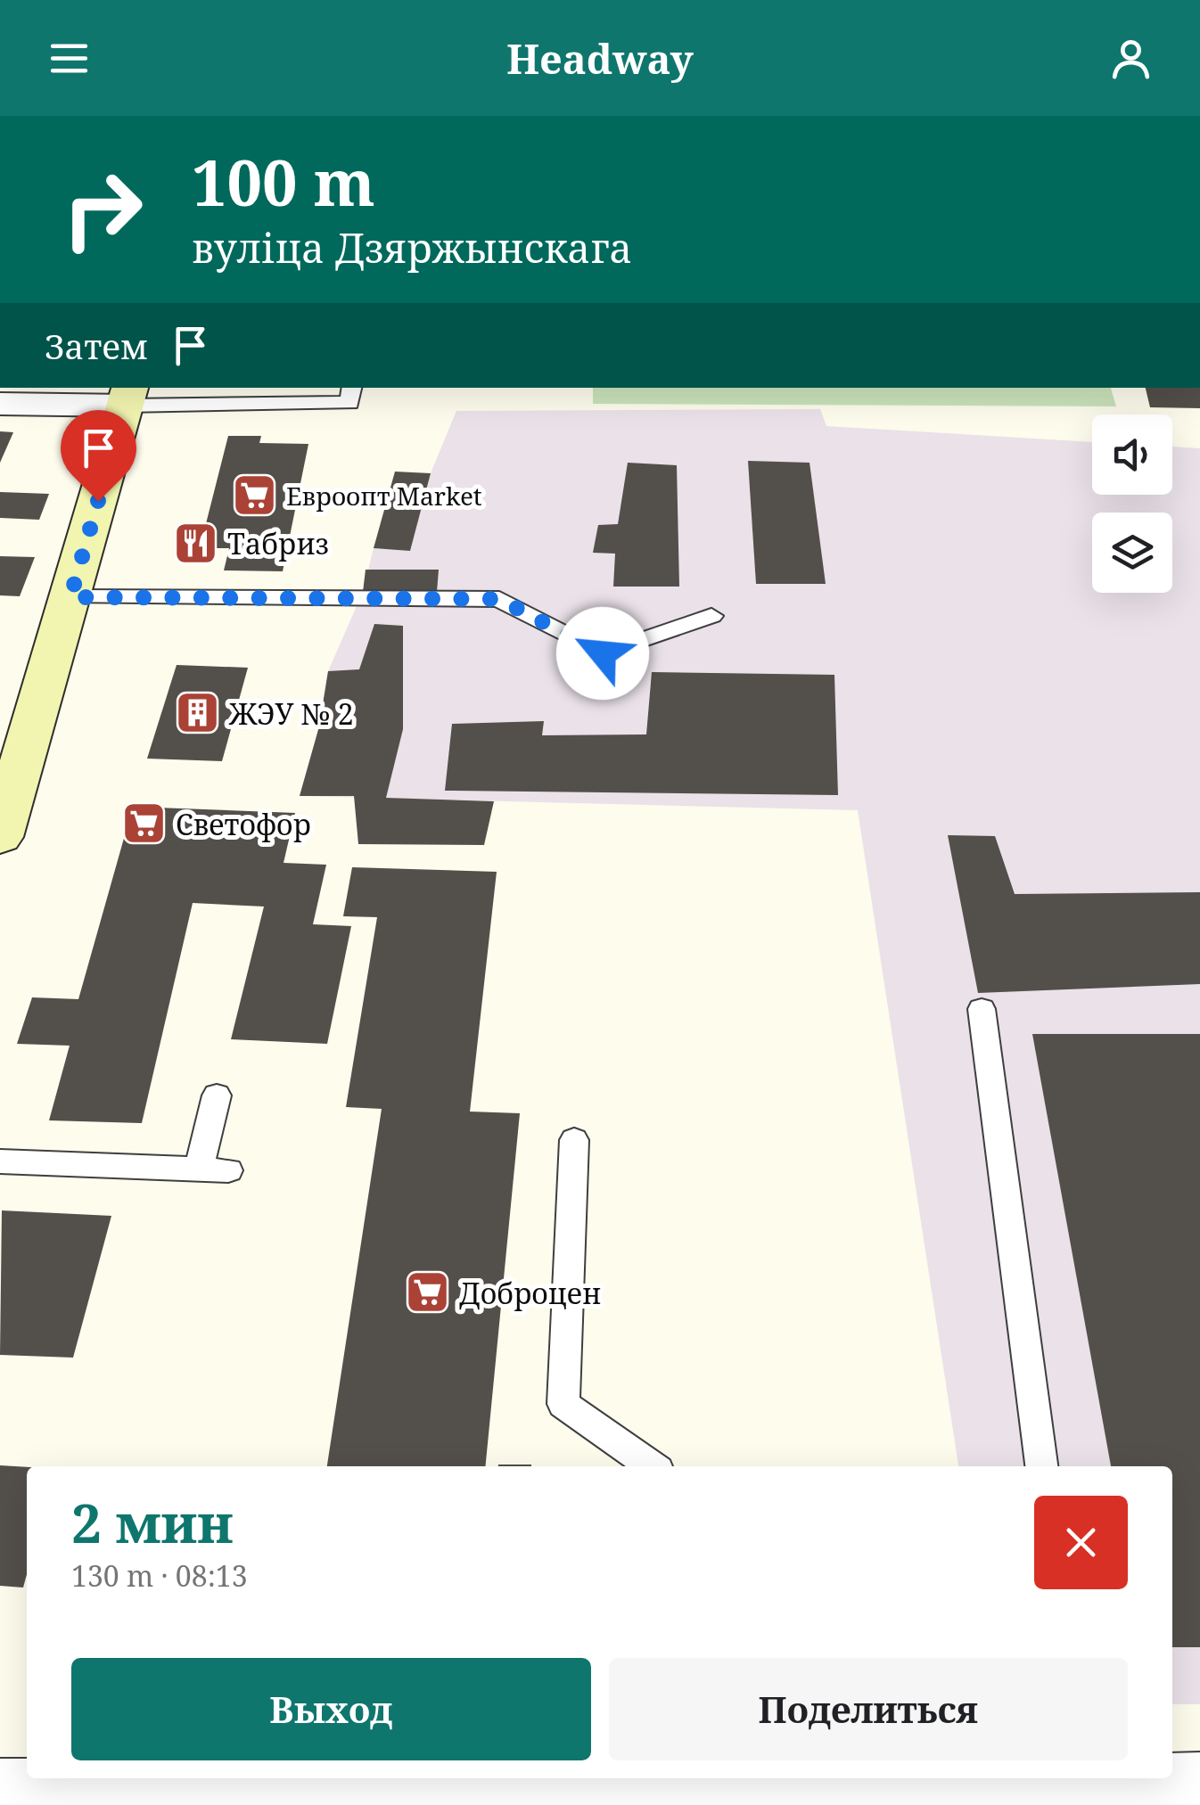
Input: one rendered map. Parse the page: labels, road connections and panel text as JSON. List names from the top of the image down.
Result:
{
  "places": {
    "supermarket": ["Евроопт Market", "Светофор", "Доброцен"],
    "restaurant": ["Табриз"],
    "building": ["ЖЭУ № 2"]
  },
  "page": {
    "header": "Headway",
    "turn": ["100 m", "вуліца Дзяржынскага"],
    "then": "Затем",
    "heading": ["2 мин", "130 m · 08:13"],
    "buttons": ["Выход", "Поделиться"]
  }
}
